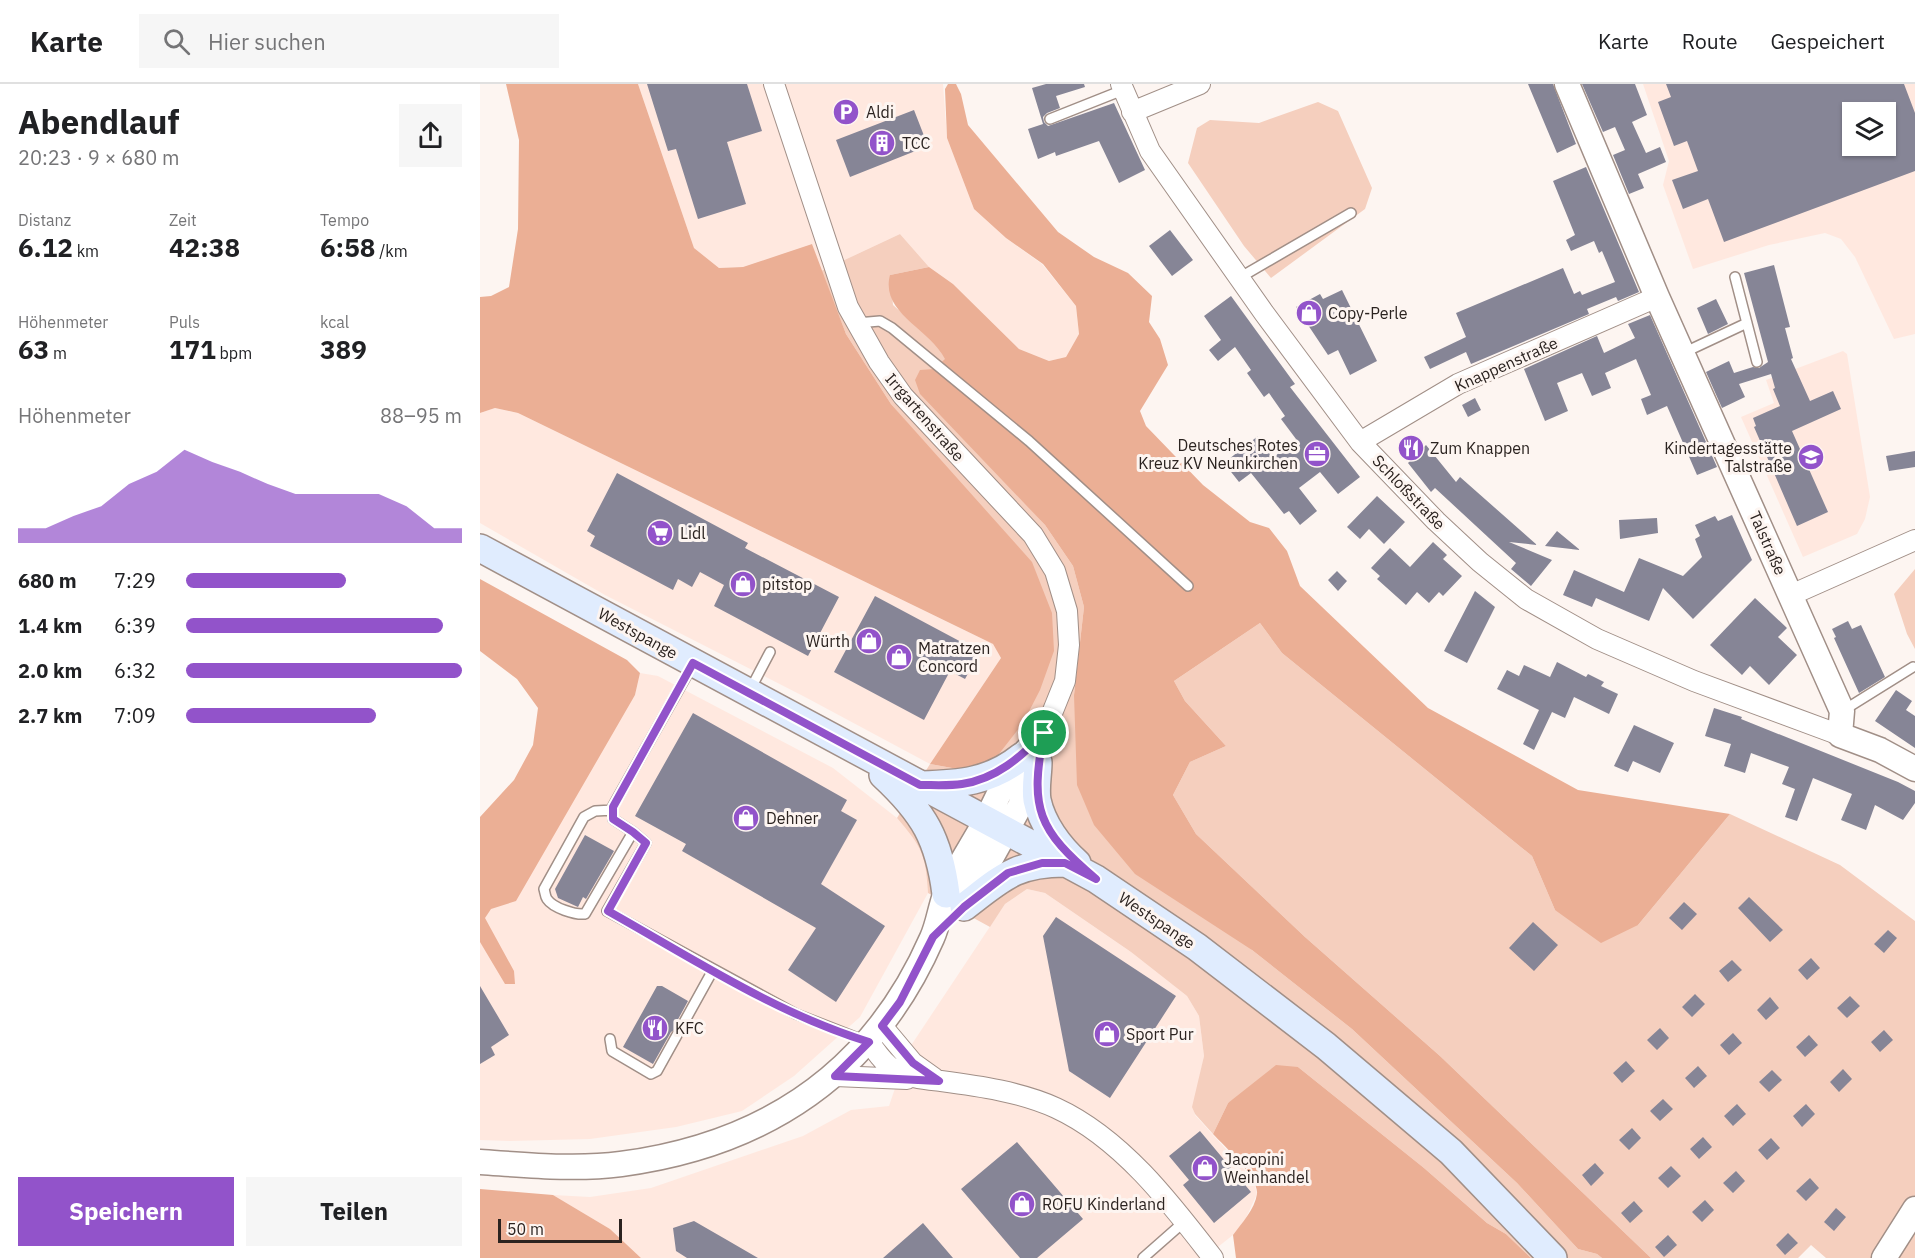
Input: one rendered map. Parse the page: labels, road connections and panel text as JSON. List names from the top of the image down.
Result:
{
  "streets": {
    "main road": ["Westspange"],
    "street": [
      "Knappenstraße",
      "Irrgartenstraße",
      "Schloßstraße",
      "Talstraße"
    ]
  },
  "crossings": [
    ["Knappenstraße", "Schloßstraße"],
    ["Knappenstraße", "Talstraße"],
    ["Irrgartenstraße", "Westspange"],
    ["Schloßstraße", "Talstraße"]
  ],
  "places": {
    "parking": ["Aldi"],
    "building": ["TCC"],
    "shop": [
      "Copy-Perle",
      "pitstop",
      "Würth",
      "Matratzen Concord",
      "Dehner",
      "Sport Pur",
      "Jacopini Weinhandel",
      "ROFU Kinderland"
    ],
    "restaurant": ["Zum Knappen", "KFC"],
    "office": ["Deutsches Rotes Kreuz KV Neunkirchen"],
    "school or university": ["Kindertagesstätte Talstraße"],
    "supermarket": ["Lidl"]
  },
  "scale_bar": "50 m",
  "page": {
    "header": "Karte",
    "search": "Hier suchen",
    "nav": ["Karte", "Route", "Gespeichert"],
    "heading": ["Abendlauf", "20:23 · 9 × 680 m"],
    "stats": [
      ["Distanz", "6.12 km"],
      ["Zeit", "42:38"],
      ["Tempo", "6:58 /km"],
      ["Höhenmeter", "63 m"],
      ["Puls", "171 bpm"],
      ["kcal", "389"]
    ],
    "chart": ["Höhenmeter", "88–95 m"],
    "list": [
      {
        "name": "680 m",
        "note": "7:29"
      },
      {
        "name": "1.4 km",
        "note": "6:39"
      },
      {
        "name": "2.0 km",
        "note": "6:32"
      },
      {
        "name": "2.7 km",
        "note": "7:09"
      }
    ],
    "buttons": ["Speichern", "Teilen"],
    "scale": "50 m"
  }
}
